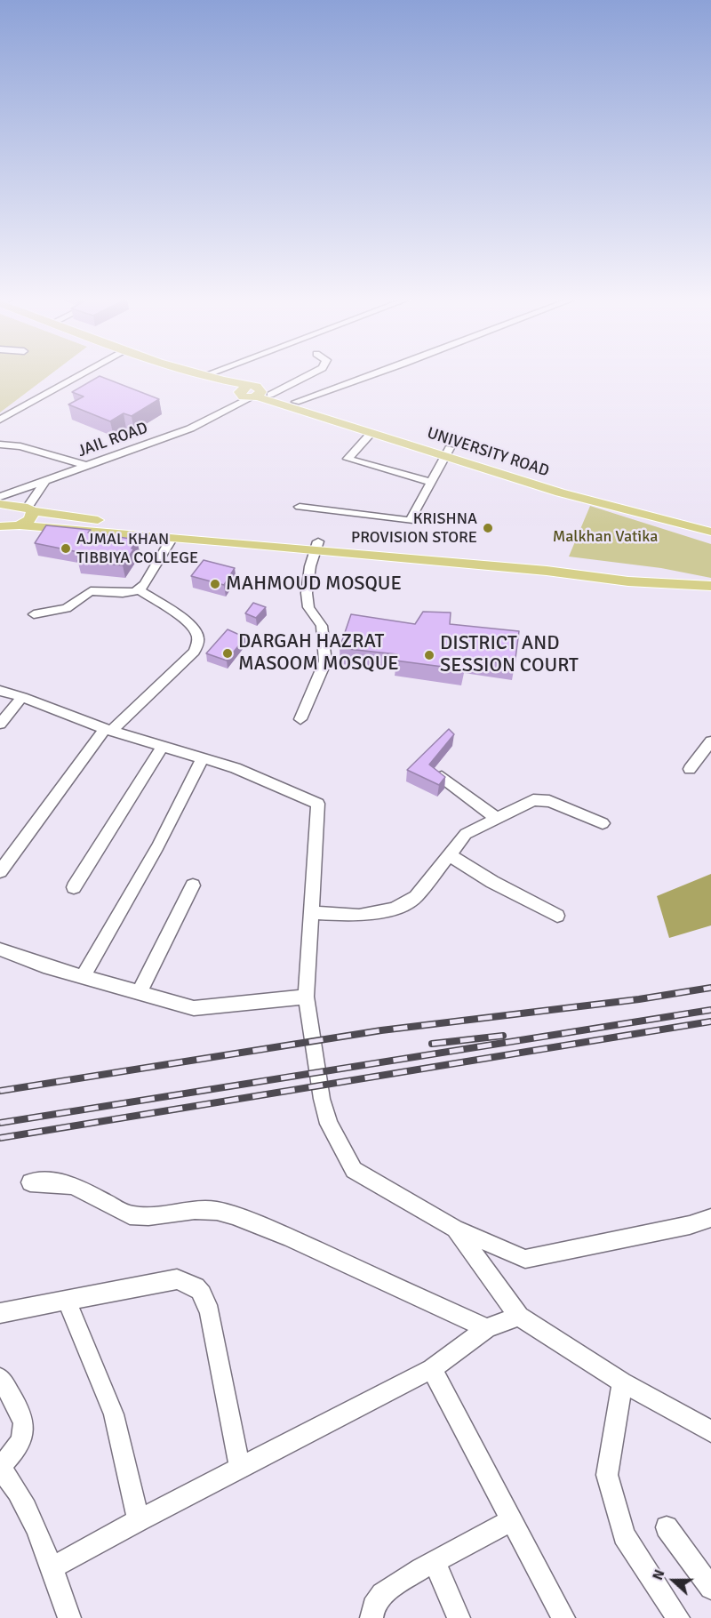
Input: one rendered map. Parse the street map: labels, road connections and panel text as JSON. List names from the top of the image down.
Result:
{
  "streets": {
    "main road": ["UNIVERSITY ROAD"],
    "street": ["JAIL ROAD"]
  },
  "crossings": [
    ["JAIL ROAD", "UNIVERSITY ROAD"]
  ],
  "parks": ["Malkhan Vatika"],
  "places": [
    "KRISHNA PROVISION STORE",
    "AJMAL KHAN TIBBIYA COLLEGE",
    "MAHMOUD MOSQUE",
    "DARGAH HAZRAT MASOOM MOSQUE",
    "DISTRICT AND SESSION COURT"
  ],
  "north": "left"
}
